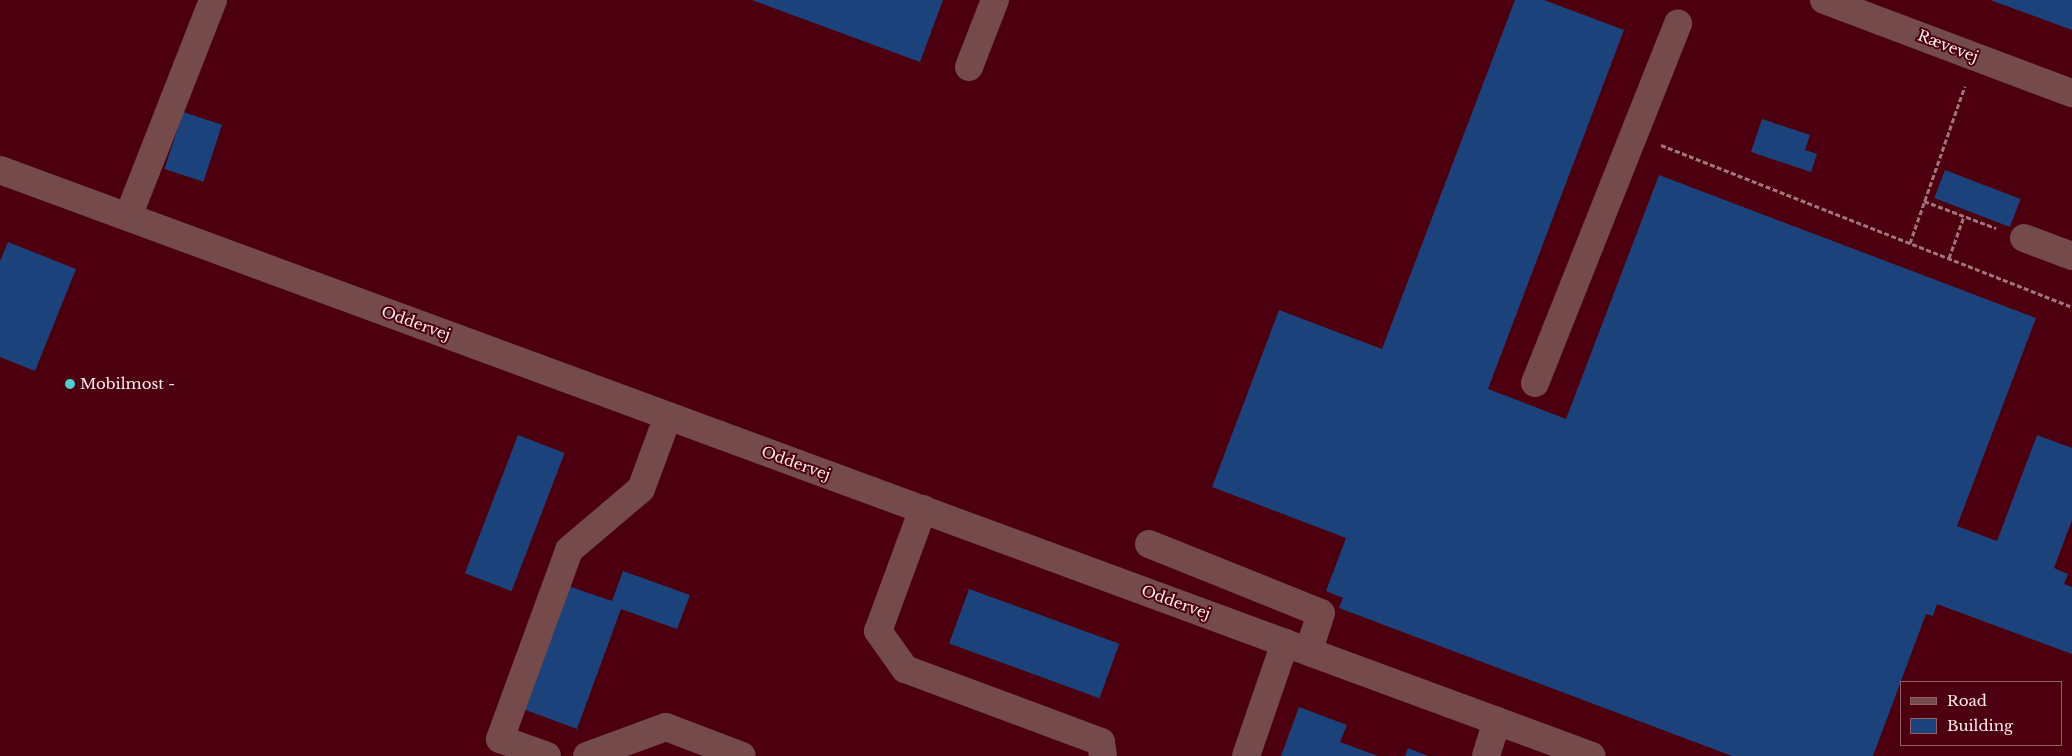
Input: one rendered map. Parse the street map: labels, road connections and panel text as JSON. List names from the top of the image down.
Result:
{
  "streets": {
    "street": ["Rævevej", "Oddervej"]
  },
  "places": ["Mobilmost -"],
  "legend": ["Road", "Building"]
}
